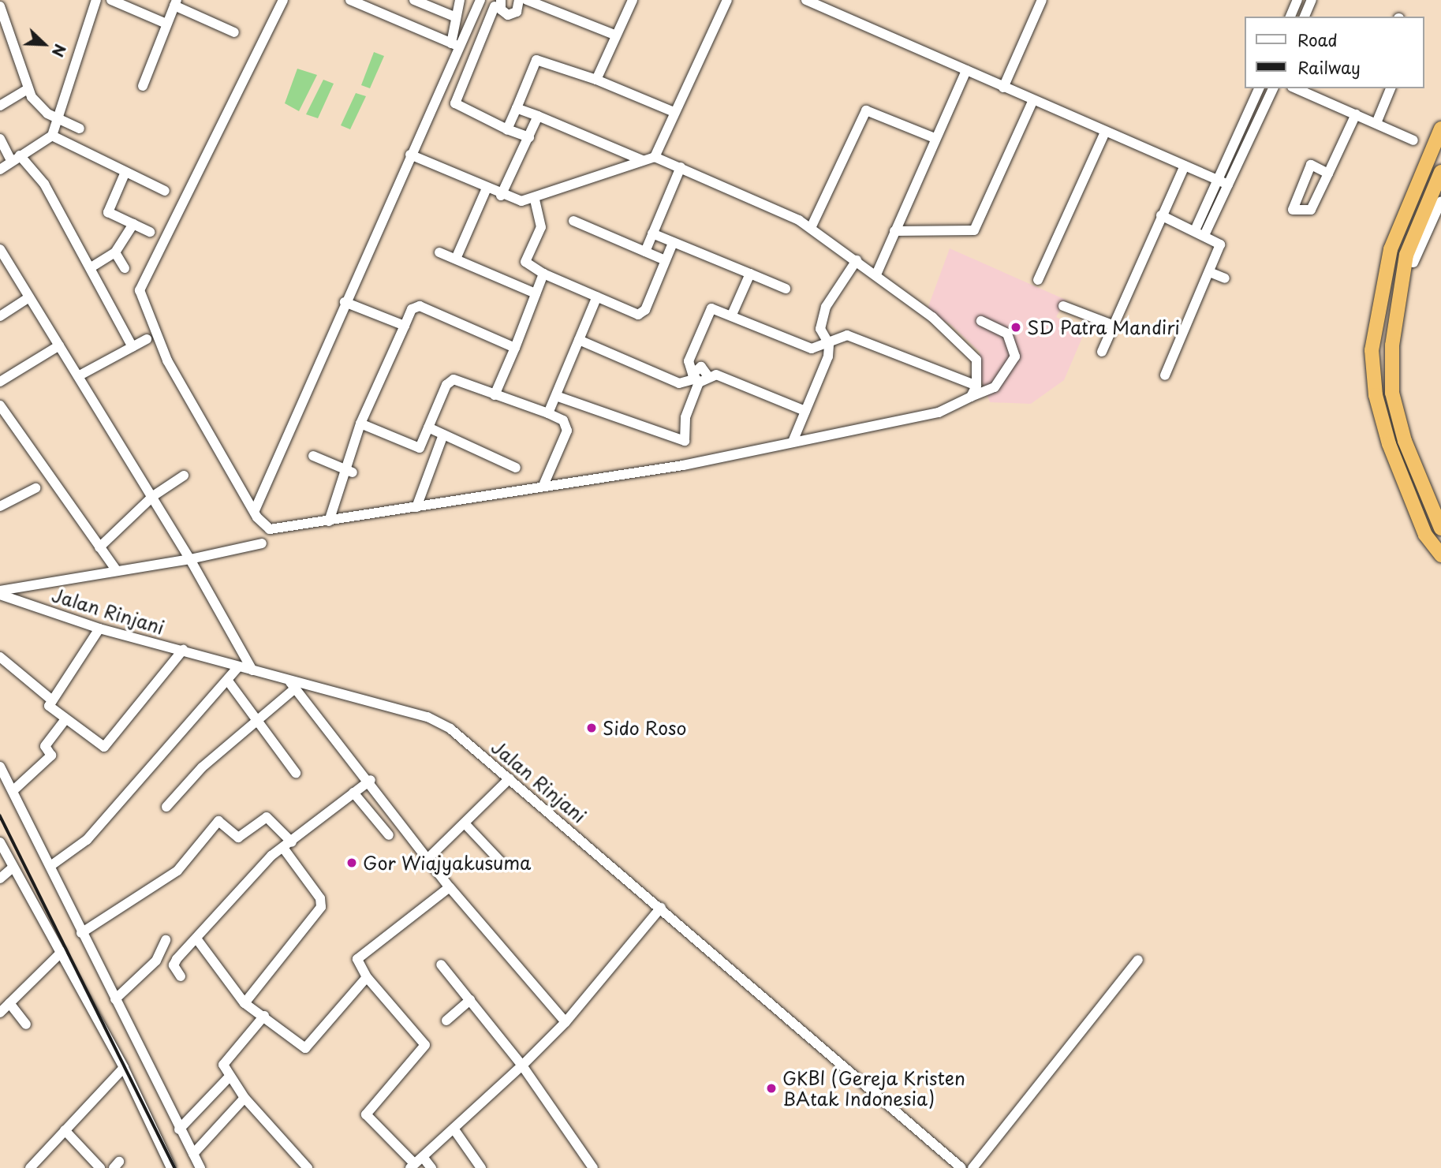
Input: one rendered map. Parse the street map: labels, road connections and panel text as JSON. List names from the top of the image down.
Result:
{
  "streets": {
    "street": ["Jalan Rinjani"]
  },
  "places": [
    "SD Patra Mandiri",
    "Sido Roso",
    "Gor Wiajyakusuma",
    "GKBI (Gereja Kristen BAtak Indonesia)"
  ],
  "legend": ["Road", "Railway"],
  "north": "bottom right"
}
